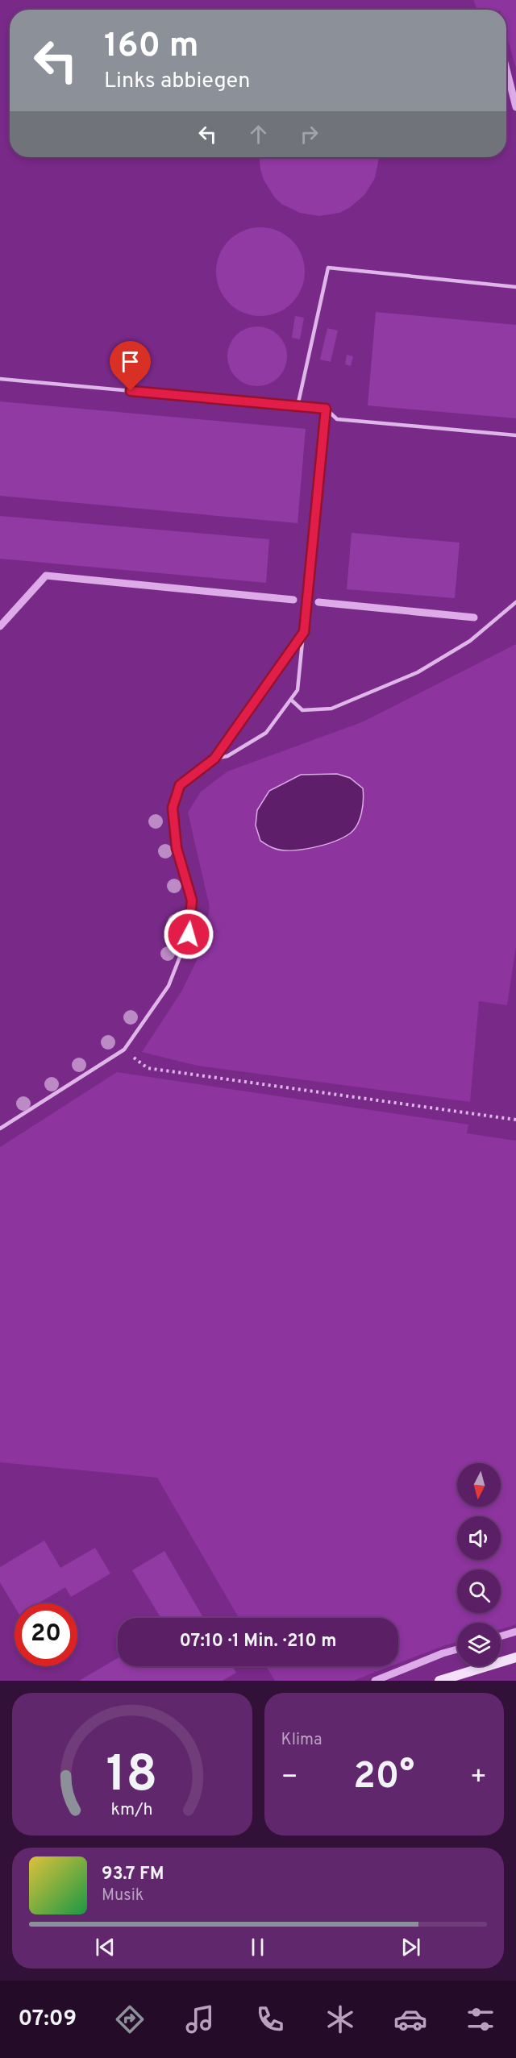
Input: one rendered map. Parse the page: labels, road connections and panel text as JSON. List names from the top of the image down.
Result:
{
  "north": "bottom",
  "page": {
    "turn": ["160 m", "Links abbiegen"],
    "limit": "20",
    "trip": "07:10 · 1 Min. · 210 m",
    "tile": "Klima",
    "heat": ["−", "20°", "+"],
    "song": ["93.7 FM", "Musik"],
    "tabs": "07:09",
    "gauge": ["18", "km/h"]
  }
}
